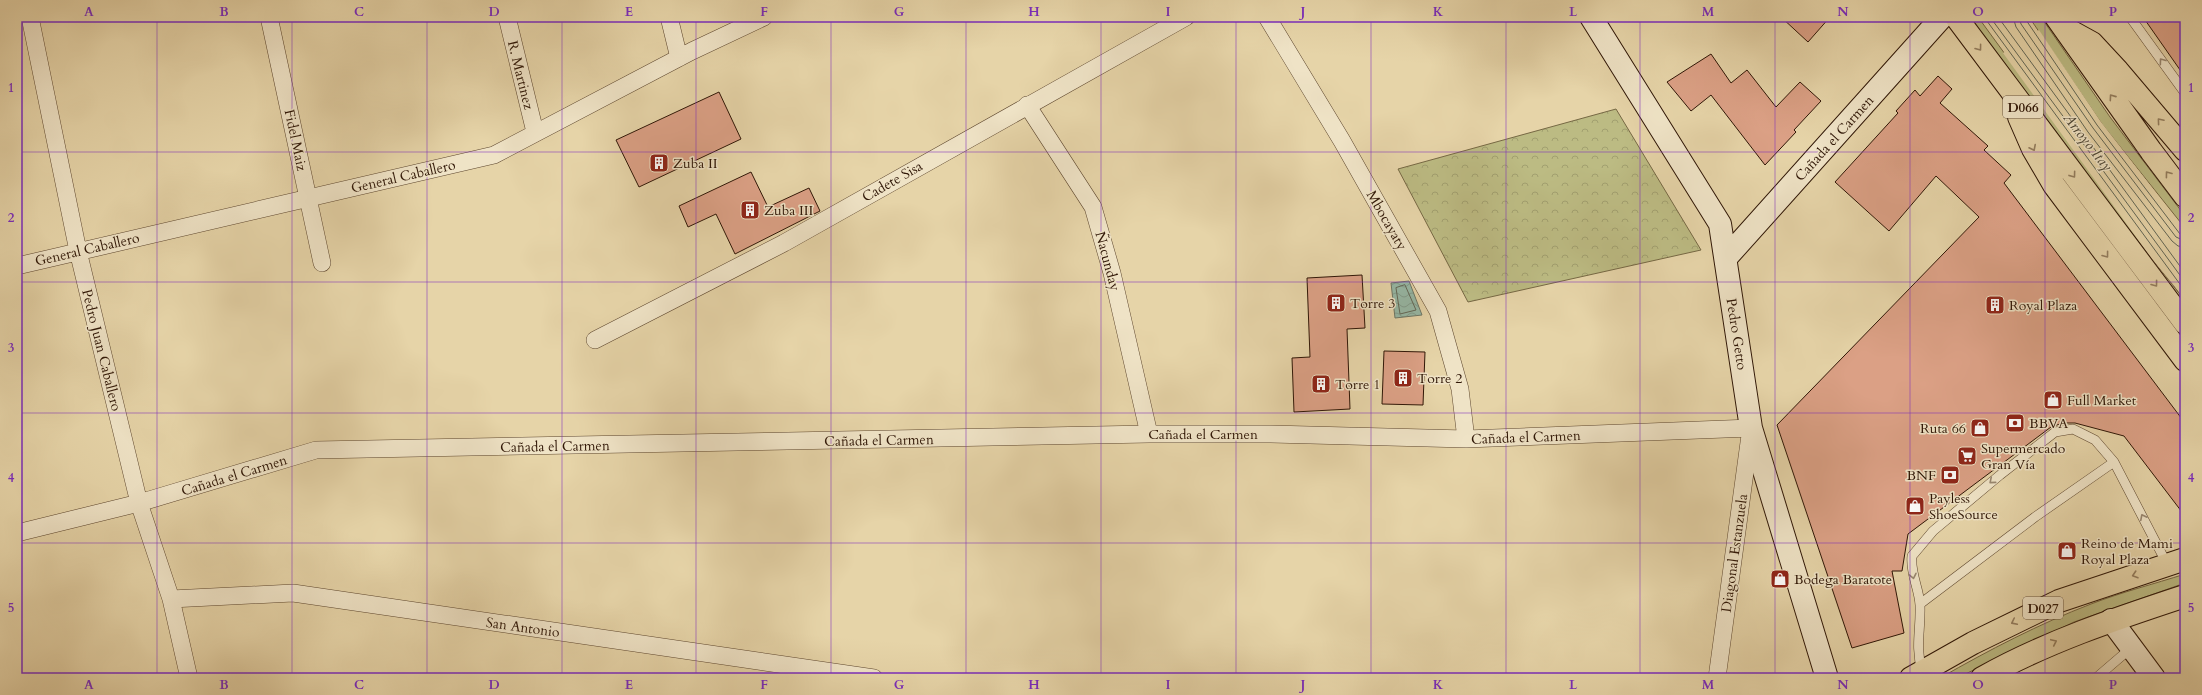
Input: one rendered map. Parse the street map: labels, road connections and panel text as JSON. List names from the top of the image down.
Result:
{
  "streets": {
    "highway": ["D066", "D027"],
    "street": [
      "R. Martinez",
      "Cañada el Carmen",
      "Fidel Maiz",
      "General Caballero",
      "Cadete Sisa",
      "Mbocayaty",
      "Ñacunday",
      "Pedro Getto",
      "Pedro Juan Caballero",
      "Diagonal Estanzuela",
      "San Antonio"
    ]
  },
  "crossings": [
    ["R. Martinez", "General Caballero"],
    ["Cañada el Carmen", "Mbocayaty"],
    ["Cañada el Carmen", "Ñacunday"],
    ["Cañada el Carmen", "Pedro Getto"],
    ["Cañada el Carmen", "Pedro Juan Caballero"],
    ["Cañada el Carmen", "Diagonal Estanzuela"],
    ["Fidel Maiz", "General Caballero"],
    ["General Caballero", "Pedro Juan Caballero"],
    ["Cadete Sisa", "Ñacunday"],
    ["Pedro Getto", "Diagonal Estanzuela"],
    ["Pedro Juan Caballero", "San Antonio"]
  ],
  "water": ["Arroyo Itay"],
  "places": {
    "building": [
      "Zuba II",
      "Zuba III",
      "Torre 3",
      "Royal Plaza",
      "Torre 2",
      "Torre 1"
    ],
    "shop": [
      "Full Market",
      "Ruta 66",
      "Payless ShoeSource",
      "Reino de Mami Royal Plaza",
      "Bodega Baratote"
    ],
    "bank": ["BBVA", "BNF"],
    "supermarket": ["Supermercado Gran Vía"]
  },
  "grid": {
    "columns": [
      "A",
      "B",
      "C",
      "D",
      "E",
      "F",
      "G",
      "H",
      "I",
      "J",
      "K",
      "L",
      "M",
      "N",
      "O",
      "P"
    ],
    "rows": [
      "1",
      "2",
      "3",
      "4",
      "5"
    ]
  }
}
